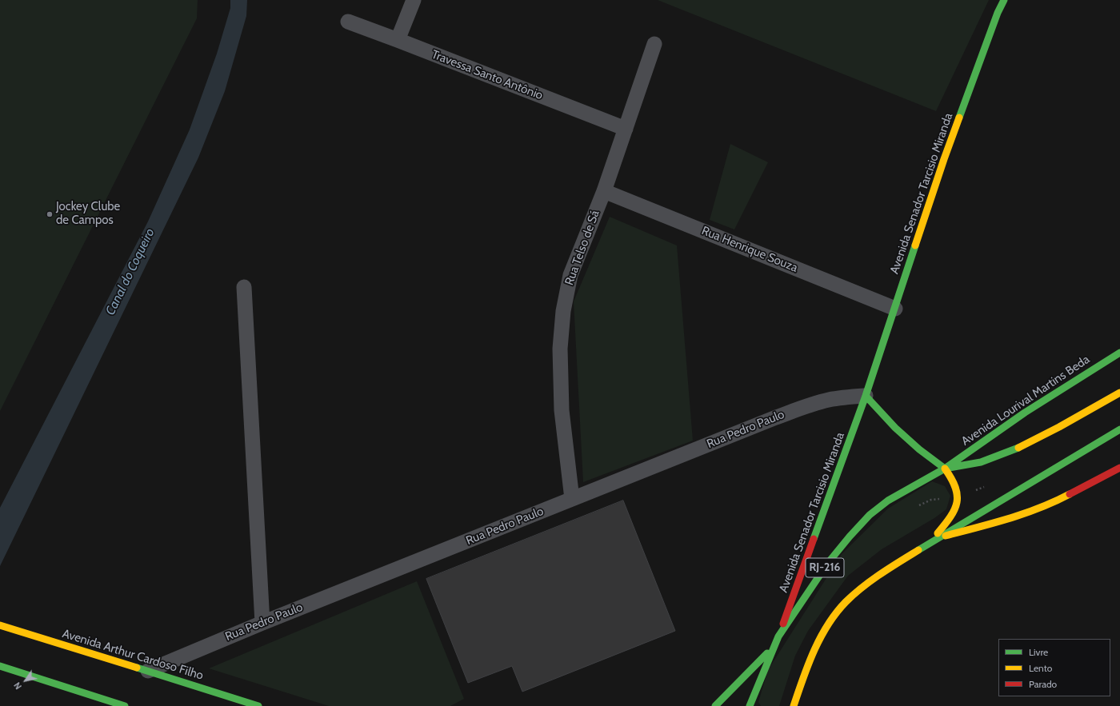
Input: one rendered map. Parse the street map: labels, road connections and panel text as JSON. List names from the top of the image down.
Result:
{
  "streets": {
    "main road": [
      "Avenida Senador Tarcisio Miranda",
      "Avenida Lourival Martins Beda",
      "RJ-216",
      "Avenida Arthur Cardoso Filho"
    ],
    "street": [
      "Travessa Santo Antônio",
      "Rua Telso de Sá",
      "Rua Henrique Souza",
      "Rua Pedro Paulo"
    ]
  },
  "crossings": [
    ["Travessa Santo Antônio", "Rua Telso de Sá"],
    ["Avenida Senador Tarcisio Miranda", "Rua Henrique Souza"],
    ["Avenida Senador Tarcisio Miranda", "Avenida Lourival Martins Beda"],
    ["Avenida Senador Tarcisio Miranda", "Rua Pedro Paulo"],
    ["Avenida Senador Tarcisio Miranda", "RJ-216"],
    ["Rua Telso de Sá", "Rua Henrique Souza"],
    ["Rua Telso de Sá", "Rua Pedro Paulo"],
    ["Avenida Lourival Martins Beda", "RJ-216"],
    ["Rua Pedro Paulo", "Avenida Arthur Cardoso Filho"]
  ],
  "water": ["Canal do Coqueiro"],
  "places": ["Jockey Clube de Campos"],
  "legend": ["Livre", "Lento", "Parado"],
  "north": "bottom left"
}
